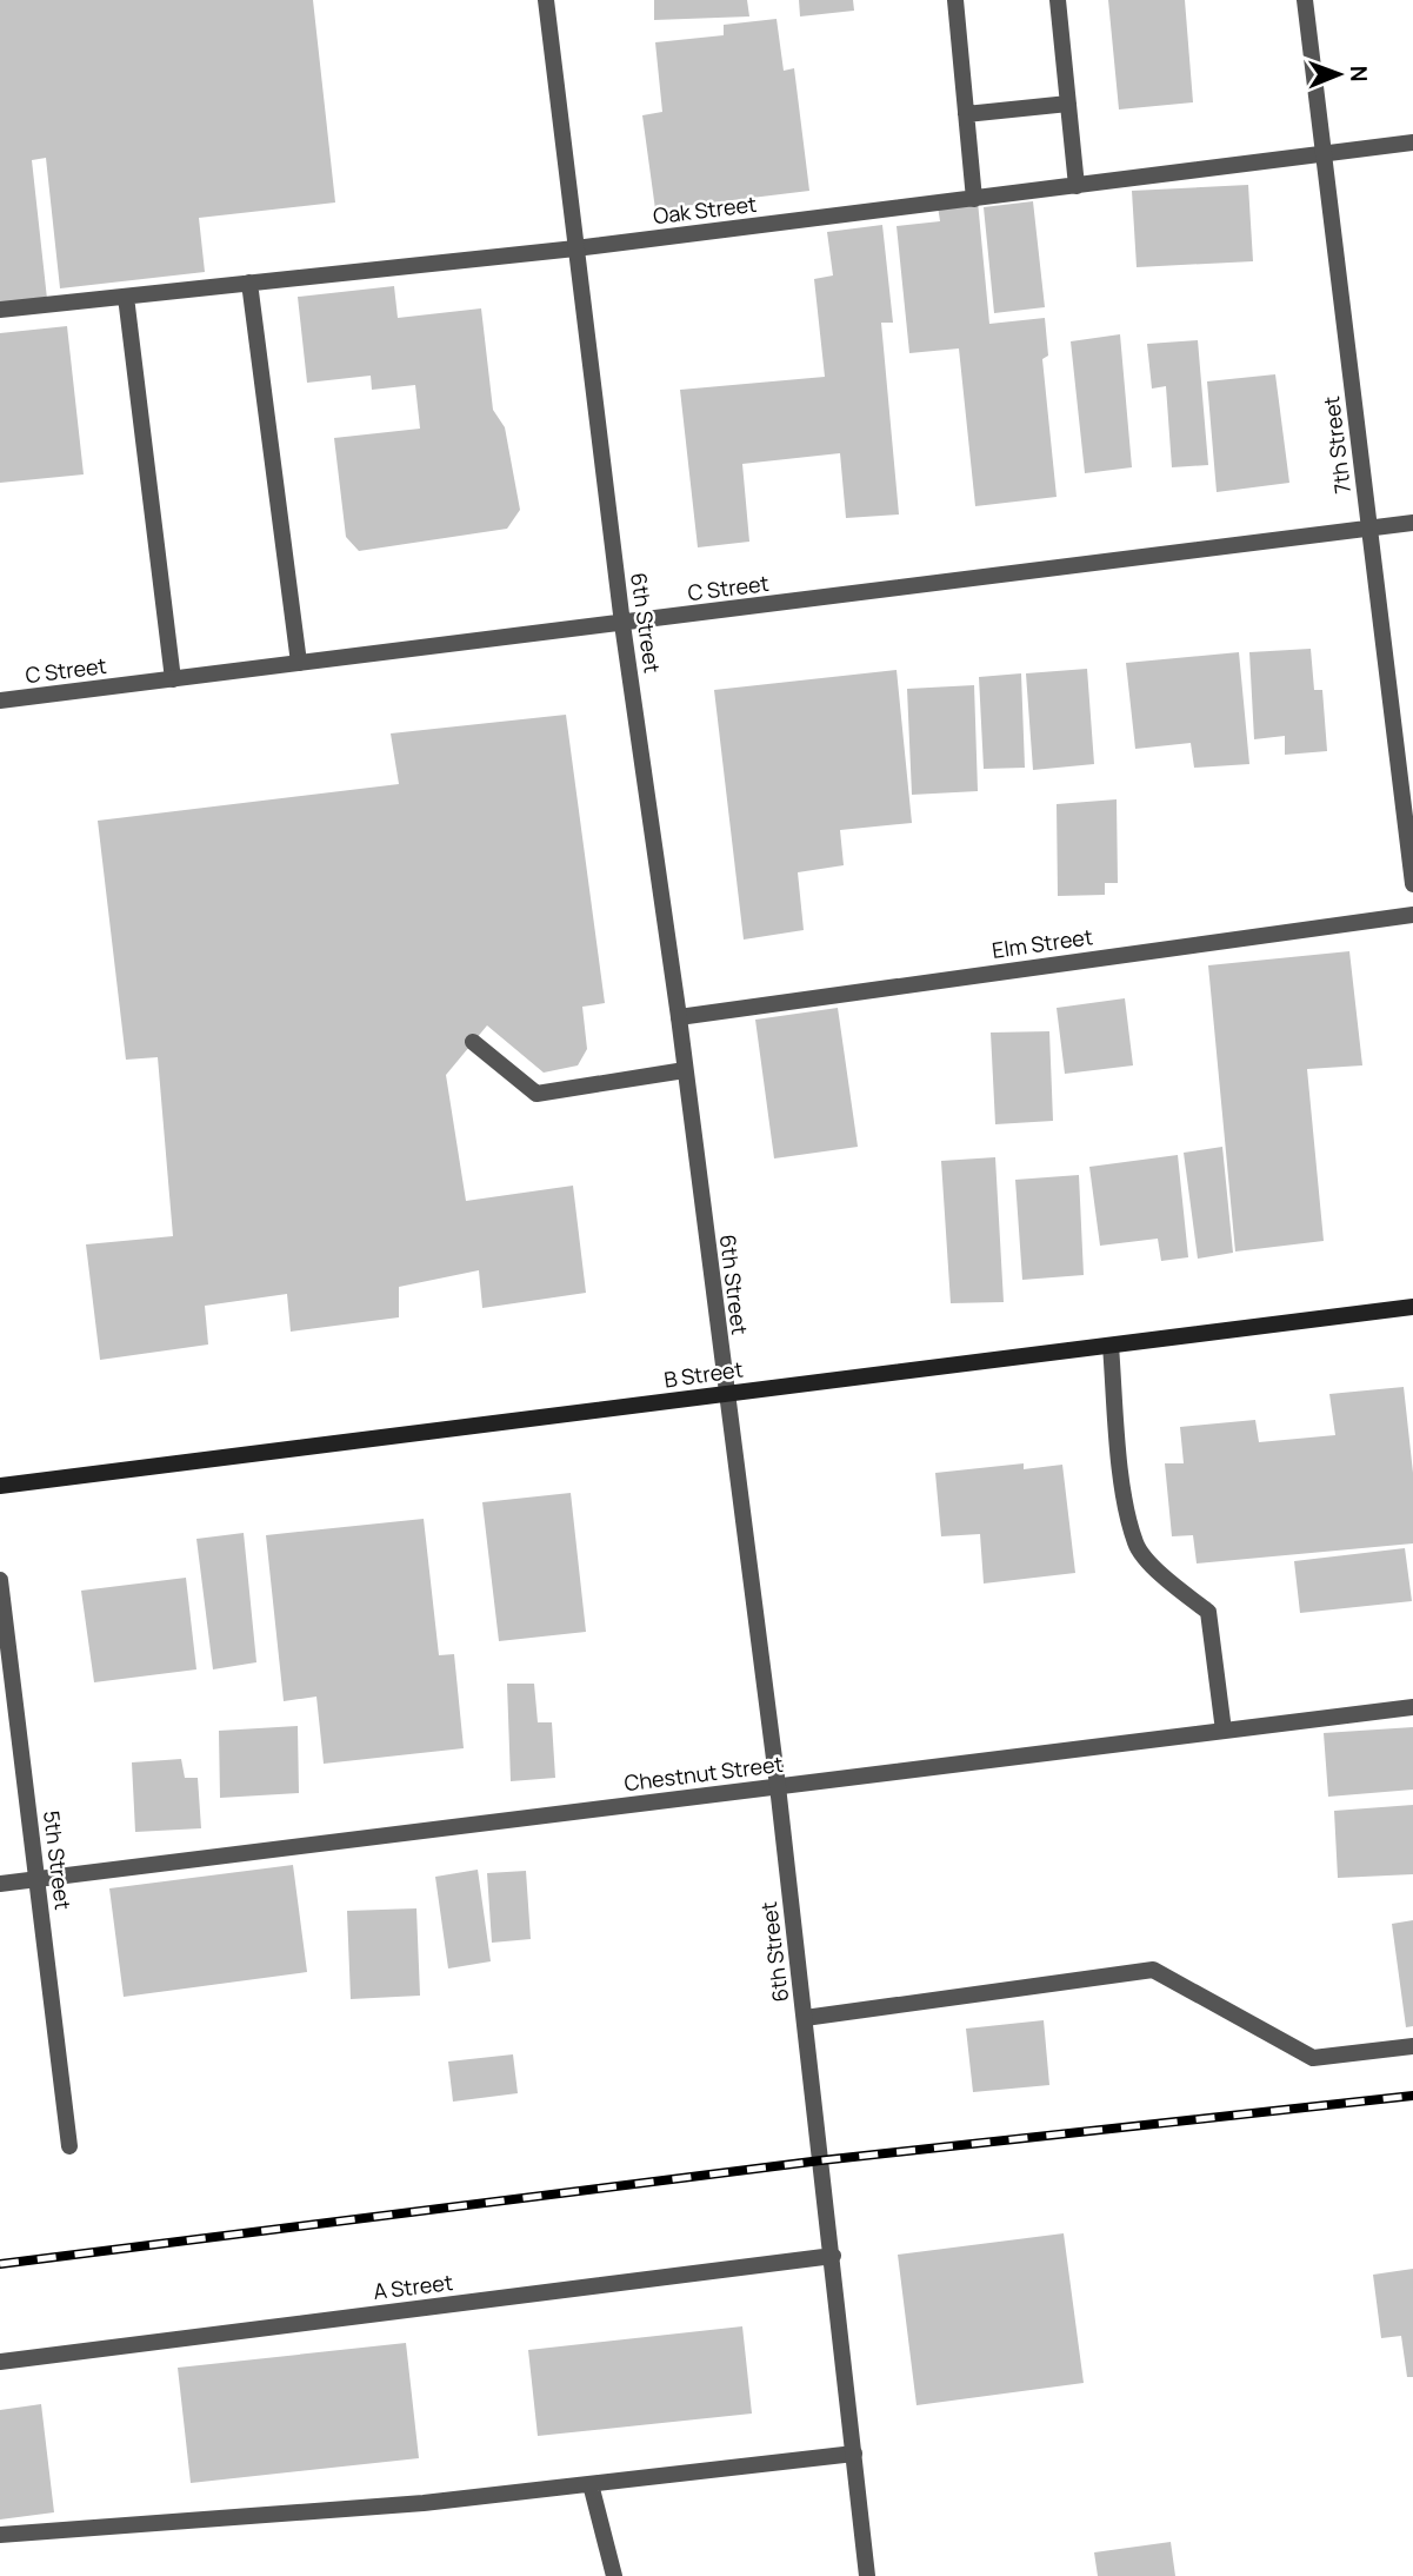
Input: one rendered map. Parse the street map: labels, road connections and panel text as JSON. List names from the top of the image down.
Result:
{
  "streets": {
    "main road": ["B Street"],
    "street": [
      "Oak Street",
      "7th Street",
      "C Street",
      "6th Street",
      "Elm Street",
      "Chestnut Street",
      "5th Street",
      "A Street"
    ]
  },
  "crossings": [
    ["Oak Street", "7th Street"],
    ["Oak Street", "6th Street"],
    ["7th Street", "C Street"],
    ["C Street", "6th Street"],
    ["6th Street", "Elm Street"],
    ["6th Street", "B Street"],
    ["6th Street", "Chestnut Street"],
    ["6th Street", "A Street"],
    ["Chestnut Street", "5th Street"]
  ],
  "north": "right"
}
